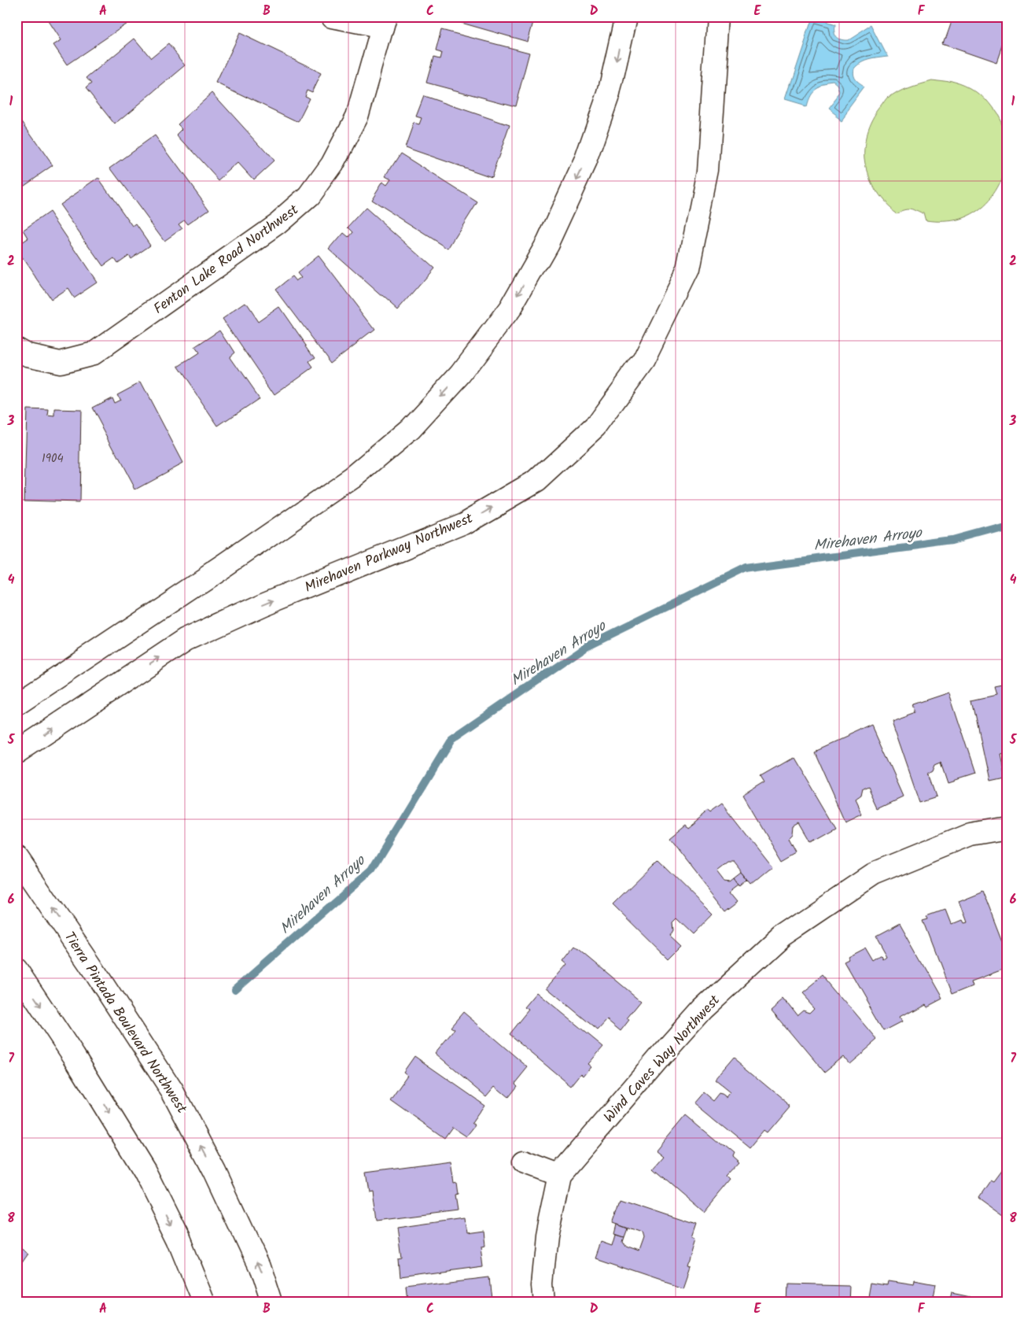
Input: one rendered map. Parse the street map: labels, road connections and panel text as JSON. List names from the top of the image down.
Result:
{
  "streets": {
    "street": [
      "Fenton Lake Road Northwest",
      "Mirehaven Parkway Northwest",
      "Tierra Pintada Boulevard Northwest",
      "Wind Caves Way Northwest"
    ]
  },
  "water": ["Mirehaven Arroyo"],
  "house_numbers": ["1904"],
  "grid": {
    "columns": [
      "A",
      "B",
      "C",
      "D",
      "E",
      "F"
    ],
    "rows": [
      "1",
      "2",
      "3",
      "4",
      "5",
      "6",
      "7",
      "8"
    ]
  }
}
